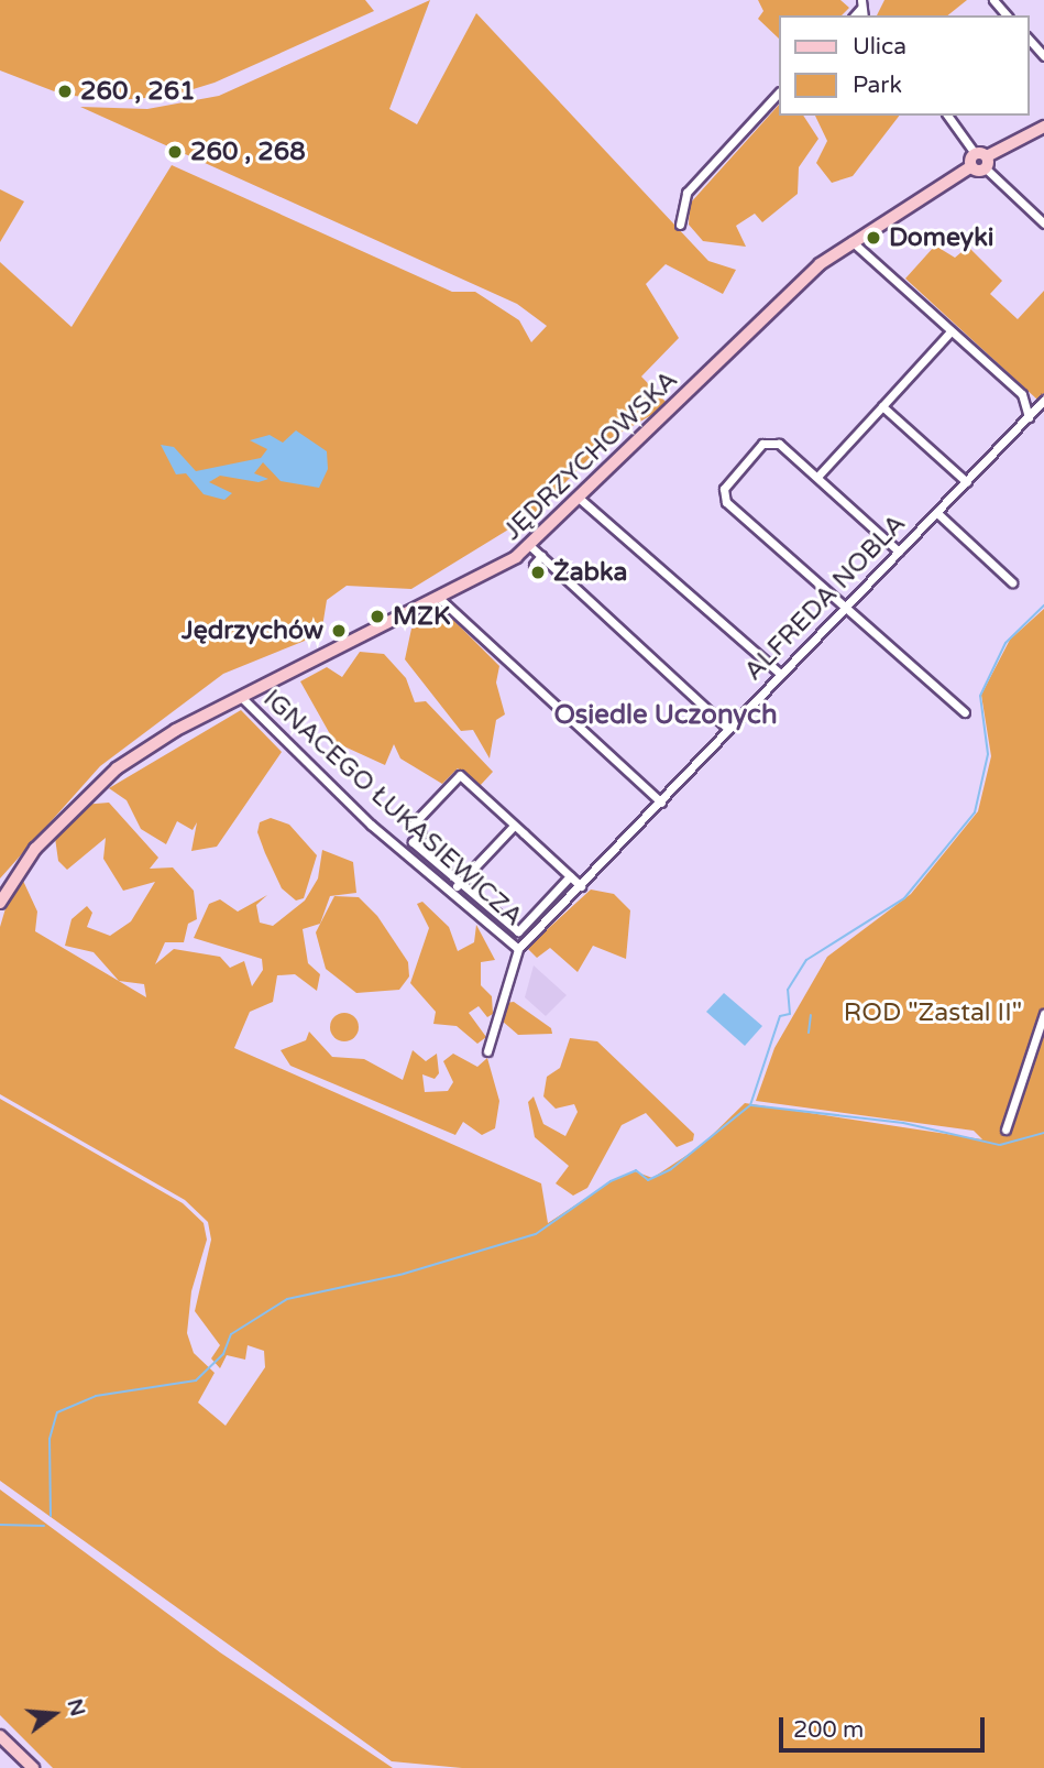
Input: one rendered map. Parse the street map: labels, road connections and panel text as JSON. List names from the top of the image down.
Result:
{
  "streets": {
    "main road": ["JĘDRZYCHOWSKA"],
    "street": ["ALFREDA NOBLA", "IGNACEGO ŁUKASIEWICZA"]
  },
  "crossings": [
    ["JĘDRZYCHOWSKA", "IGNACEGO ŁUKASIEWICZA"],
    ["ALFREDA NOBLA", "IGNACEGO ŁUKASIEWICZA"]
  ],
  "districts": ["Osiedle Uczonych"],
  "parks": ["ROD \"Zastal II\""],
  "places": [
    "260 , 261",
    "260 , 268",
    "Domeyki",
    "Żabka",
    "MZK",
    "Jędrzychów"
  ],
  "legend": ["Ulica", "Park"],
  "scale_bar": "200 m",
  "north": "right"
}
